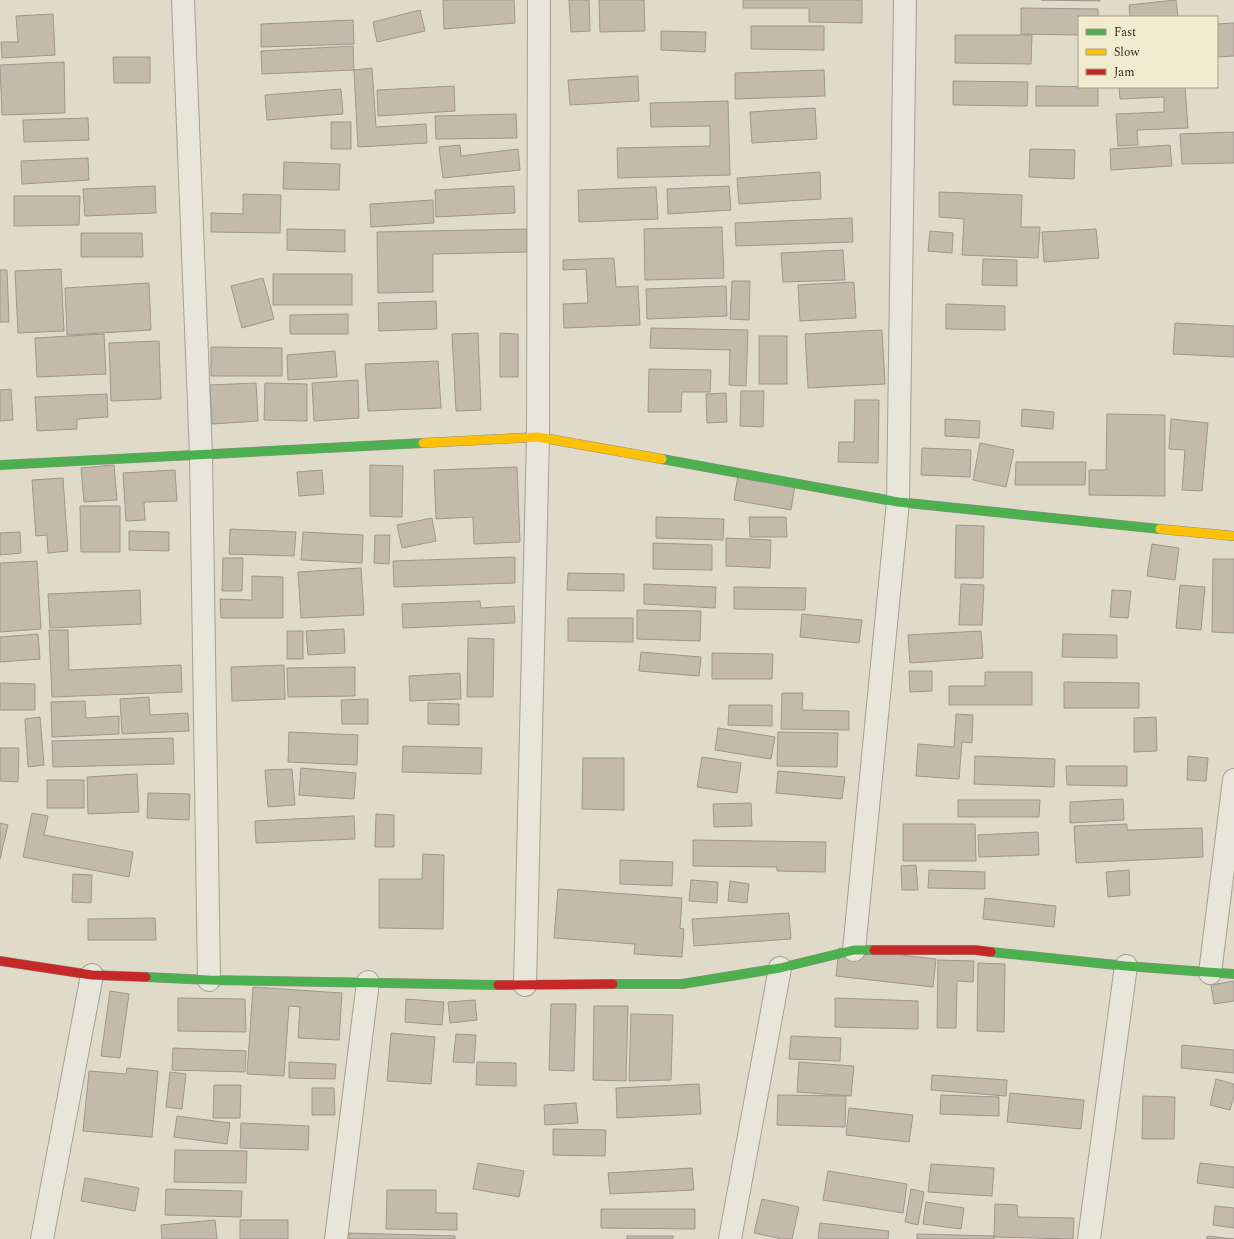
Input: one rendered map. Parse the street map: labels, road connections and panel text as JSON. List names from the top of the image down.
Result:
{
  "legend": ["Fast", "Slow", "Jam"]
}
